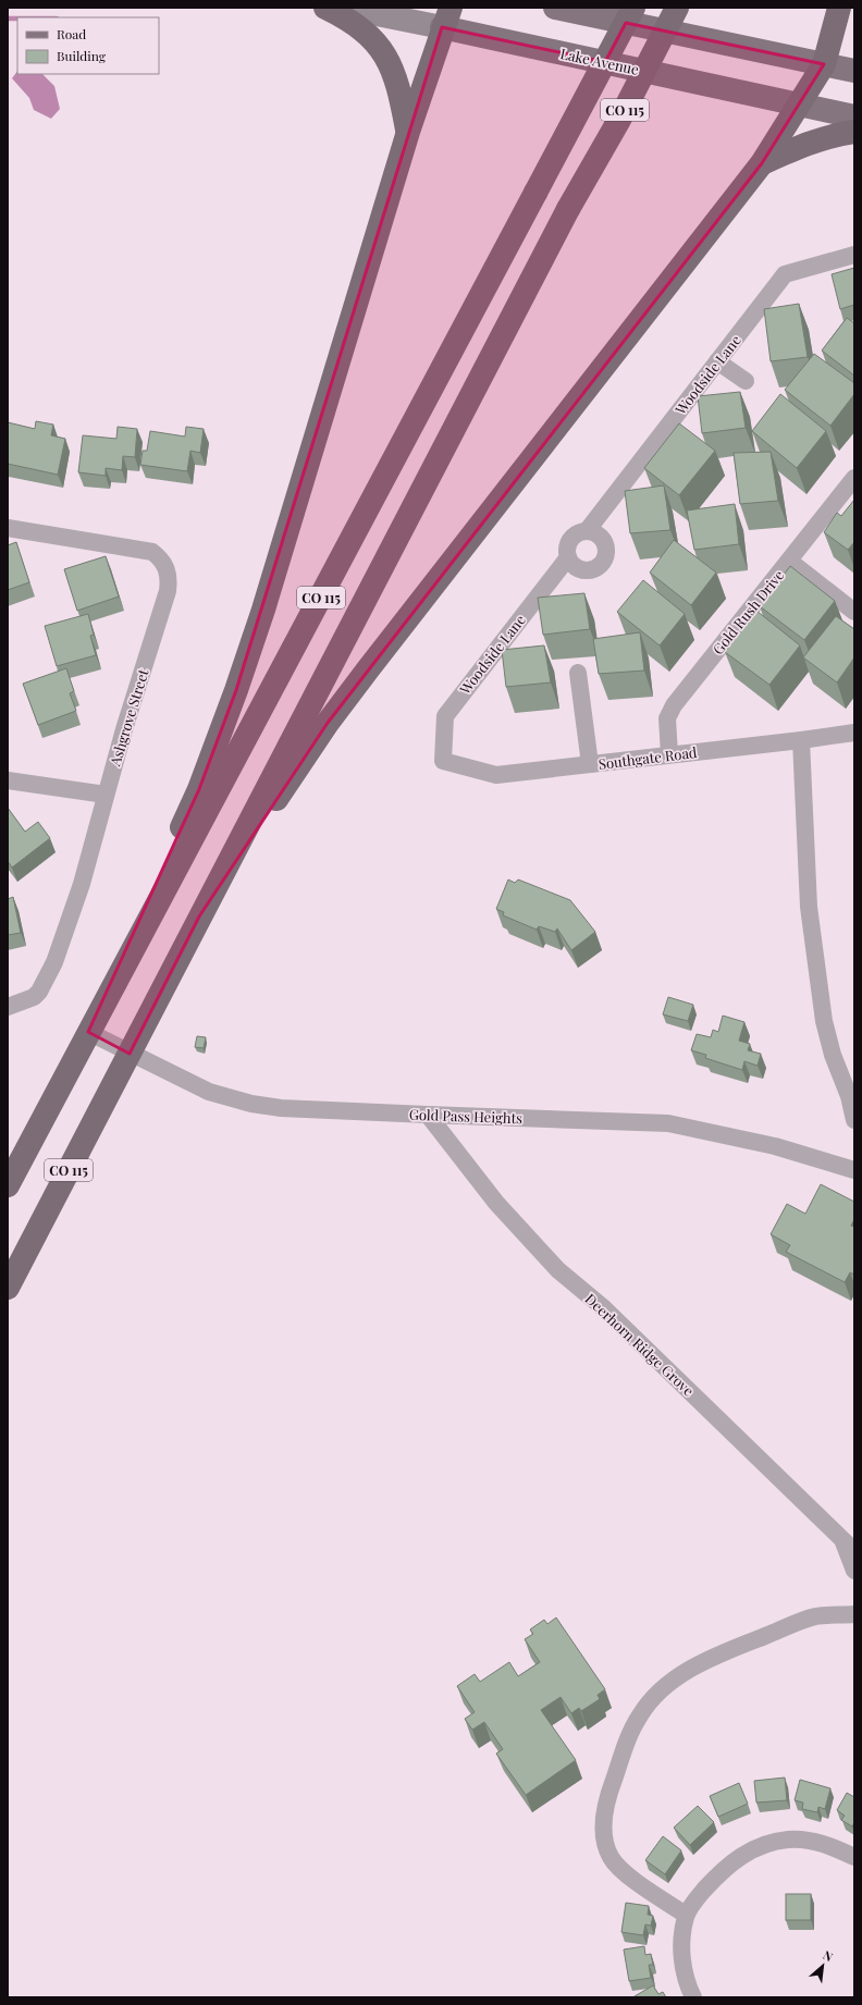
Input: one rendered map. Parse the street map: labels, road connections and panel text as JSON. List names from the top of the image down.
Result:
{
  "streets": {
    "highway": ["CO 115"],
    "main road": ["Lake Avenue"],
    "street": [
      "Woodside Lane",
      "Gold Rush Drive",
      "Ashgrove Street",
      "Southgate Road",
      "Gold Pass Heights",
      "Deerhorn Ridge Grove"
    ]
  },
  "crossings": [
    ["CO 115", "Gold Pass Heights"],
    ["Woodside Lane", "Southgate Road"],
    ["Gold Rush Drive", "Southgate Road"],
    ["Gold Pass Heights", "Deerhorn Ridge Grove"]
  ],
  "legend": ["Road", "Building"],
  "north": "top right"
}
